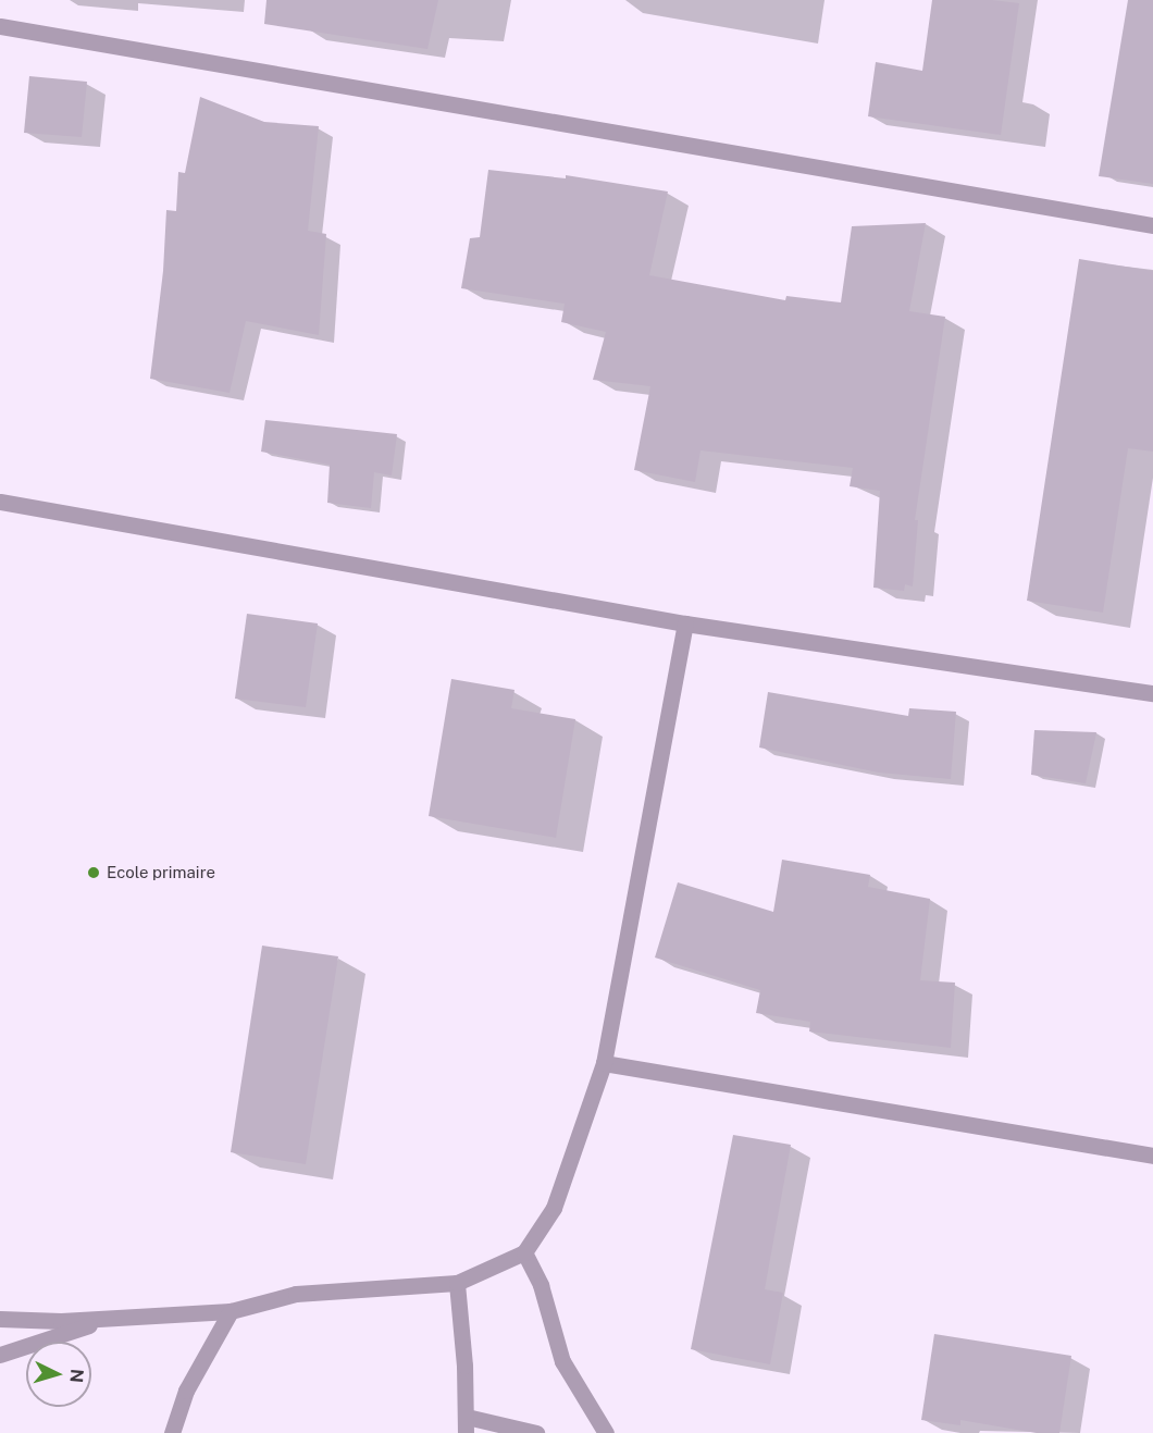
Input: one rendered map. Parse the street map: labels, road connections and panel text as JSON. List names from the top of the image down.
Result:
{
  "places": ["Ecole primaire"],
  "north": "right"
}
